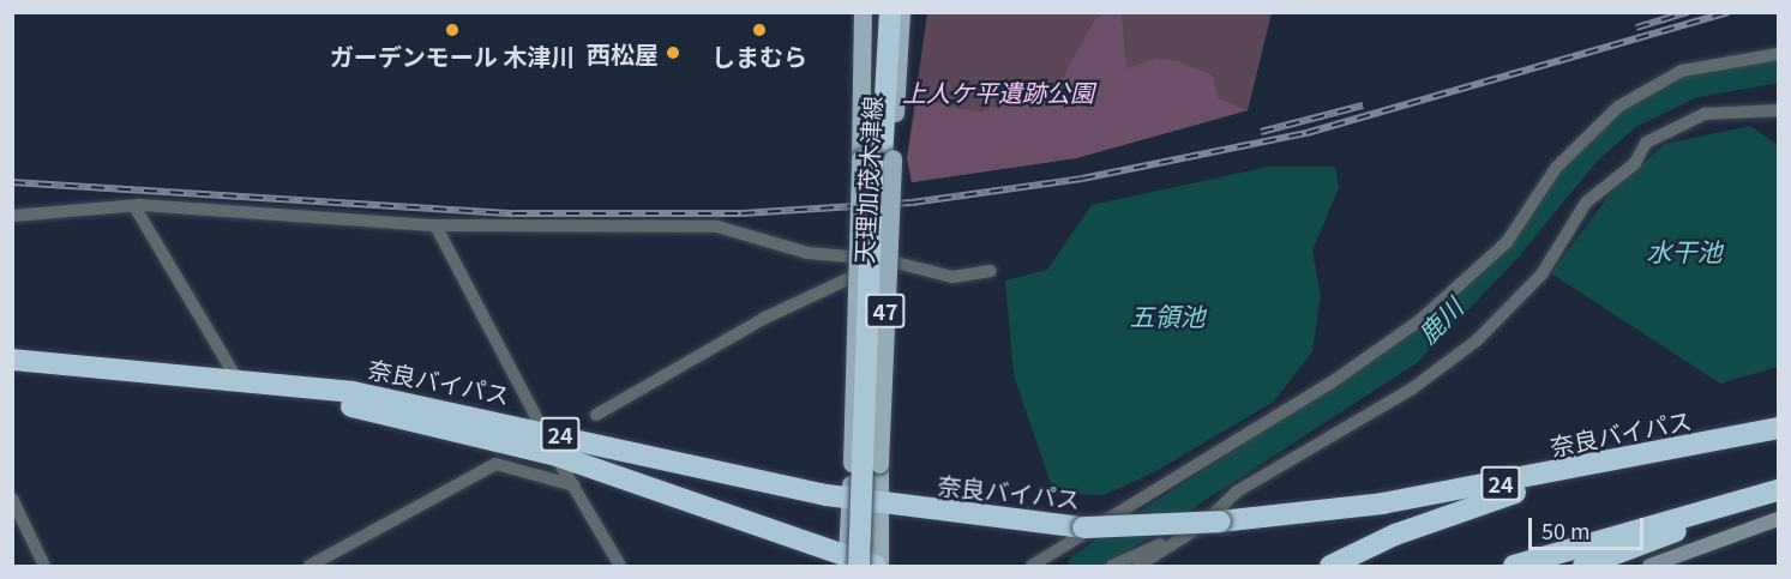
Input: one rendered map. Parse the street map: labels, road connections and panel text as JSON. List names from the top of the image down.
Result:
{
  "streets": {
    "highway": ["奈良バイパス", "24"],
    "main road": ["天理加茂木津線", "47"]
  },
  "crossings": [
    ["天理加茂木津線", "奈良バイパス"]
  ],
  "water": ["水干池", "五領池", "鹿川"],
  "parks": ["上人ケ平遺跡公園"],
  "places": ["ガーデンモール 木津川", "しまむら", "西松屋"],
  "scale_bar": "50 m"
}
